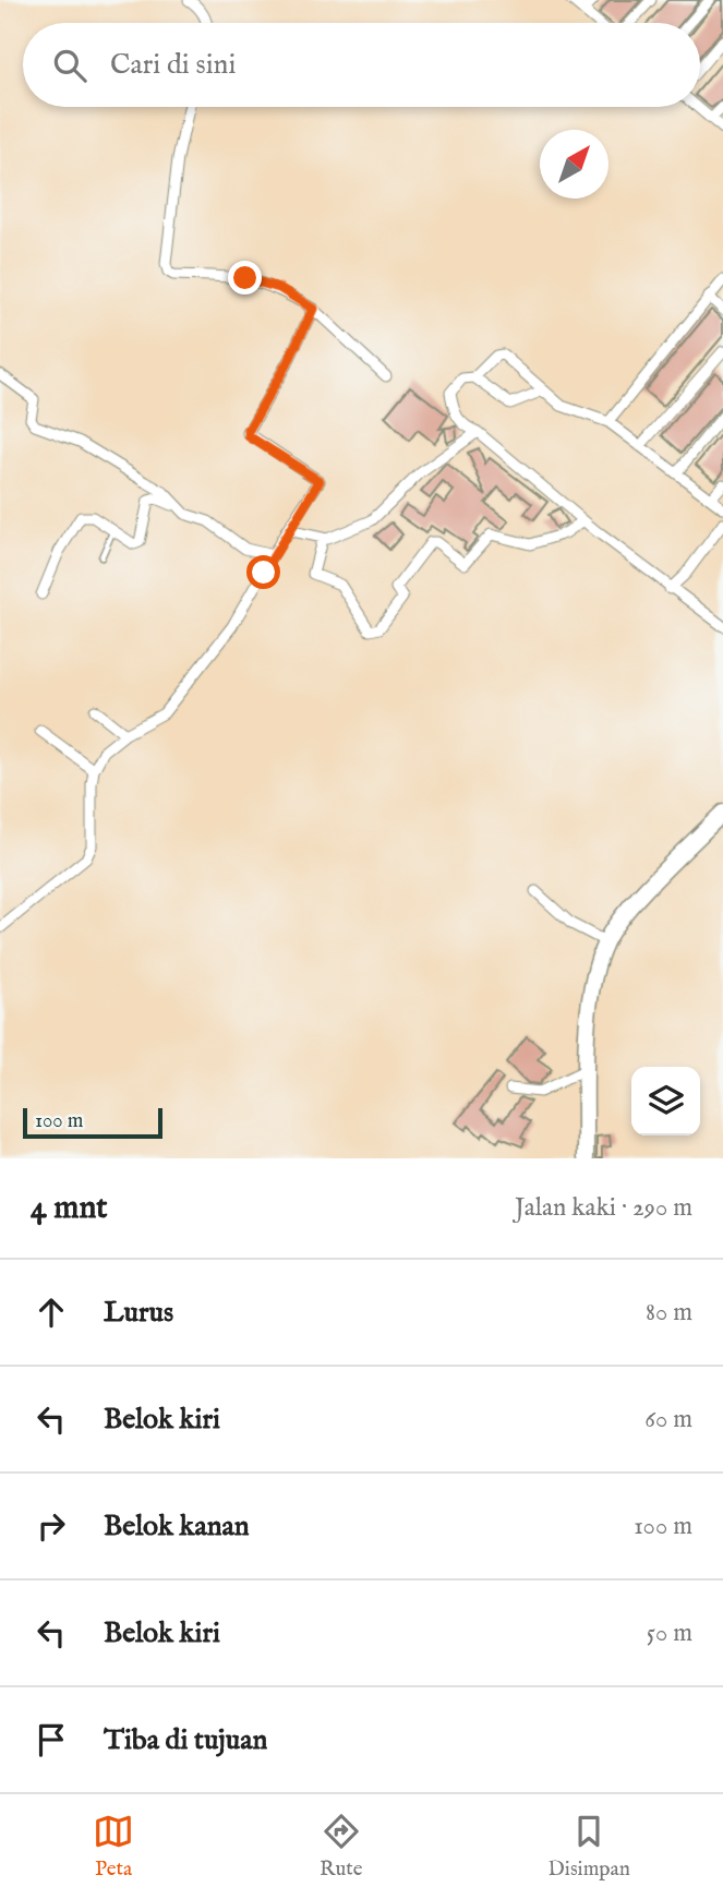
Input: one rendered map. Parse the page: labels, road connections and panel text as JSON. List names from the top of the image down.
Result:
{
  "scale_bar": "100 m",
  "north": "top right",
  "page": {
    "search": "Cari di sini",
    "scale": "100 m",
    "heading": ["4 mnt", "Jalan kaki · 290 m"],
    "list": [
      ["Lurus", "80 m"],
      ["Belok kiri", "60 m"],
      ["Belok kanan", "100 m"],
      ["Belok kiri", "50 m"],
      "Tiba di tujuan"
    ],
    "nav": ["Peta", "Rute", "Disimpan"]
  }
}
